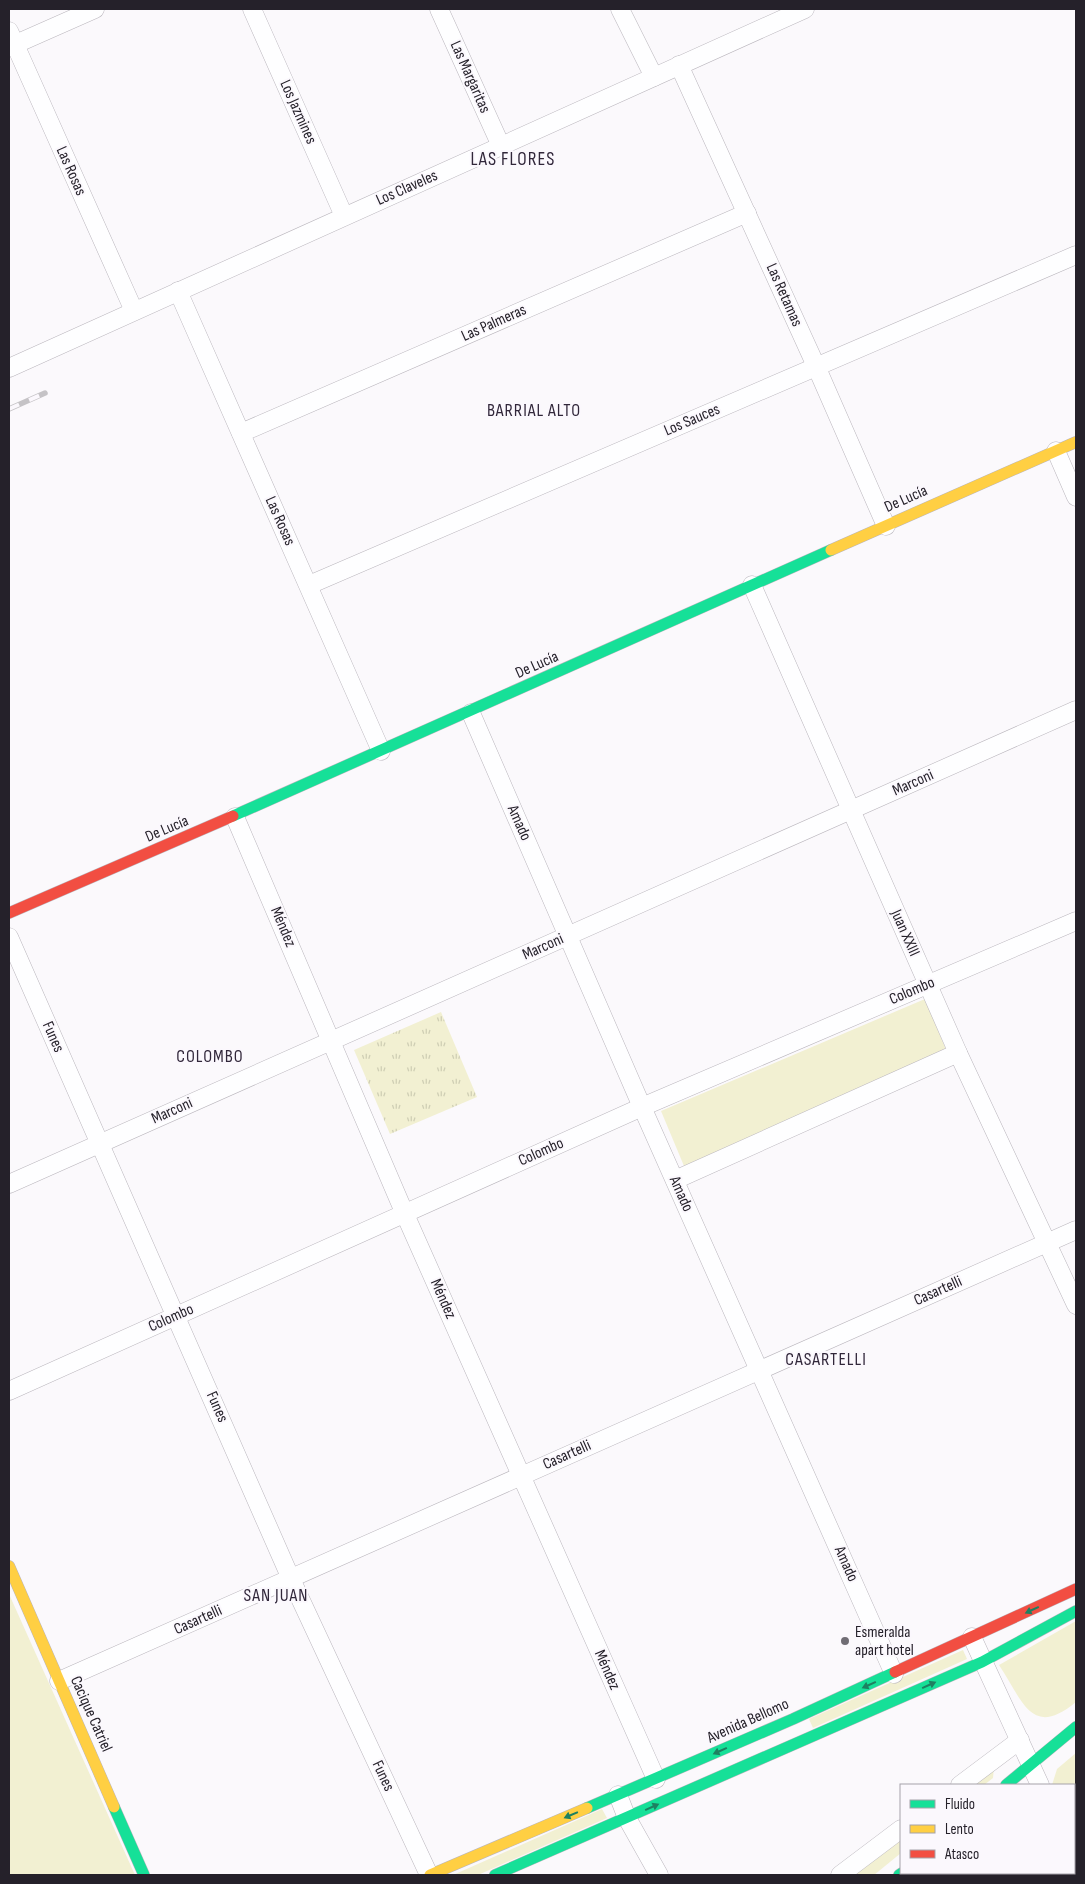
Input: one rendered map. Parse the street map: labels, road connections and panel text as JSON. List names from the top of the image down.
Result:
{
  "streets": {
    "main road": ["De Lucía", "Cacique Catriel", "Avenida Bellomo"],
    "street": [
      "Las Margaritas",
      "Los Jazmines",
      "Las Rosas",
      "Los Claveles",
      "Las Retamas",
      "Las Palmeras",
      "Los Sauces",
      "Marconi",
      "Amado",
      "Méndez",
      "Juan XXIII",
      "Colombo",
      "Funes",
      "Casartelli"
    ]
  },
  "crossings": [
    ["Las Margaritas", "Los Claveles"],
    ["Los Jazmines", "Los Claveles"],
    ["Las Rosas", "Los Claveles"],
    ["Las Rosas", "Las Palmeras"],
    ["Las Rosas", "Los Sauces"],
    ["Las Rosas", "De Lucía"],
    ["Los Claveles", "Las Retamas"],
    ["Las Retamas", "Las Palmeras"],
    ["Las Retamas", "Los Sauces"],
    ["Las Retamas", "De Lucía"],
    ["De Lucía", "Amado"],
    ["De Lucía", "Méndez"],
    ["De Lucía", "Juan XXIII"],
    ["Marconi", "Amado"],
    ["Marconi", "Méndez"],
    ["Marconi", "Juan XXIII"],
    ["Marconi", "Funes"],
    ["Amado", "Colombo"],
    ["Amado", "Casartelli"],
    ["Amado", "Avenida Bellomo"],
    ["Méndez", "Colombo"],
    ["Méndez", "Casartelli"],
    ["Méndez", "Avenida Bellomo"],
    ["Juan XXIII", "Colombo"],
    ["Juan XXIII", "Casartelli"],
    ["Colombo", "Funes"],
    ["Funes", "Casartelli"],
    ["Funes", "Avenida Bellomo"],
    ["Casartelli", "Cacique Catriel"]
  ],
  "districts": [
    "LAS FLORES",
    "BARRIAL ALTO",
    "COLOMBO",
    "CASARTELLI",
    "SAN JUAN"
  ],
  "places": ["Esmeralda apart hotel"],
  "legend": ["Fluido", "Lento", "Atasco"]
}
